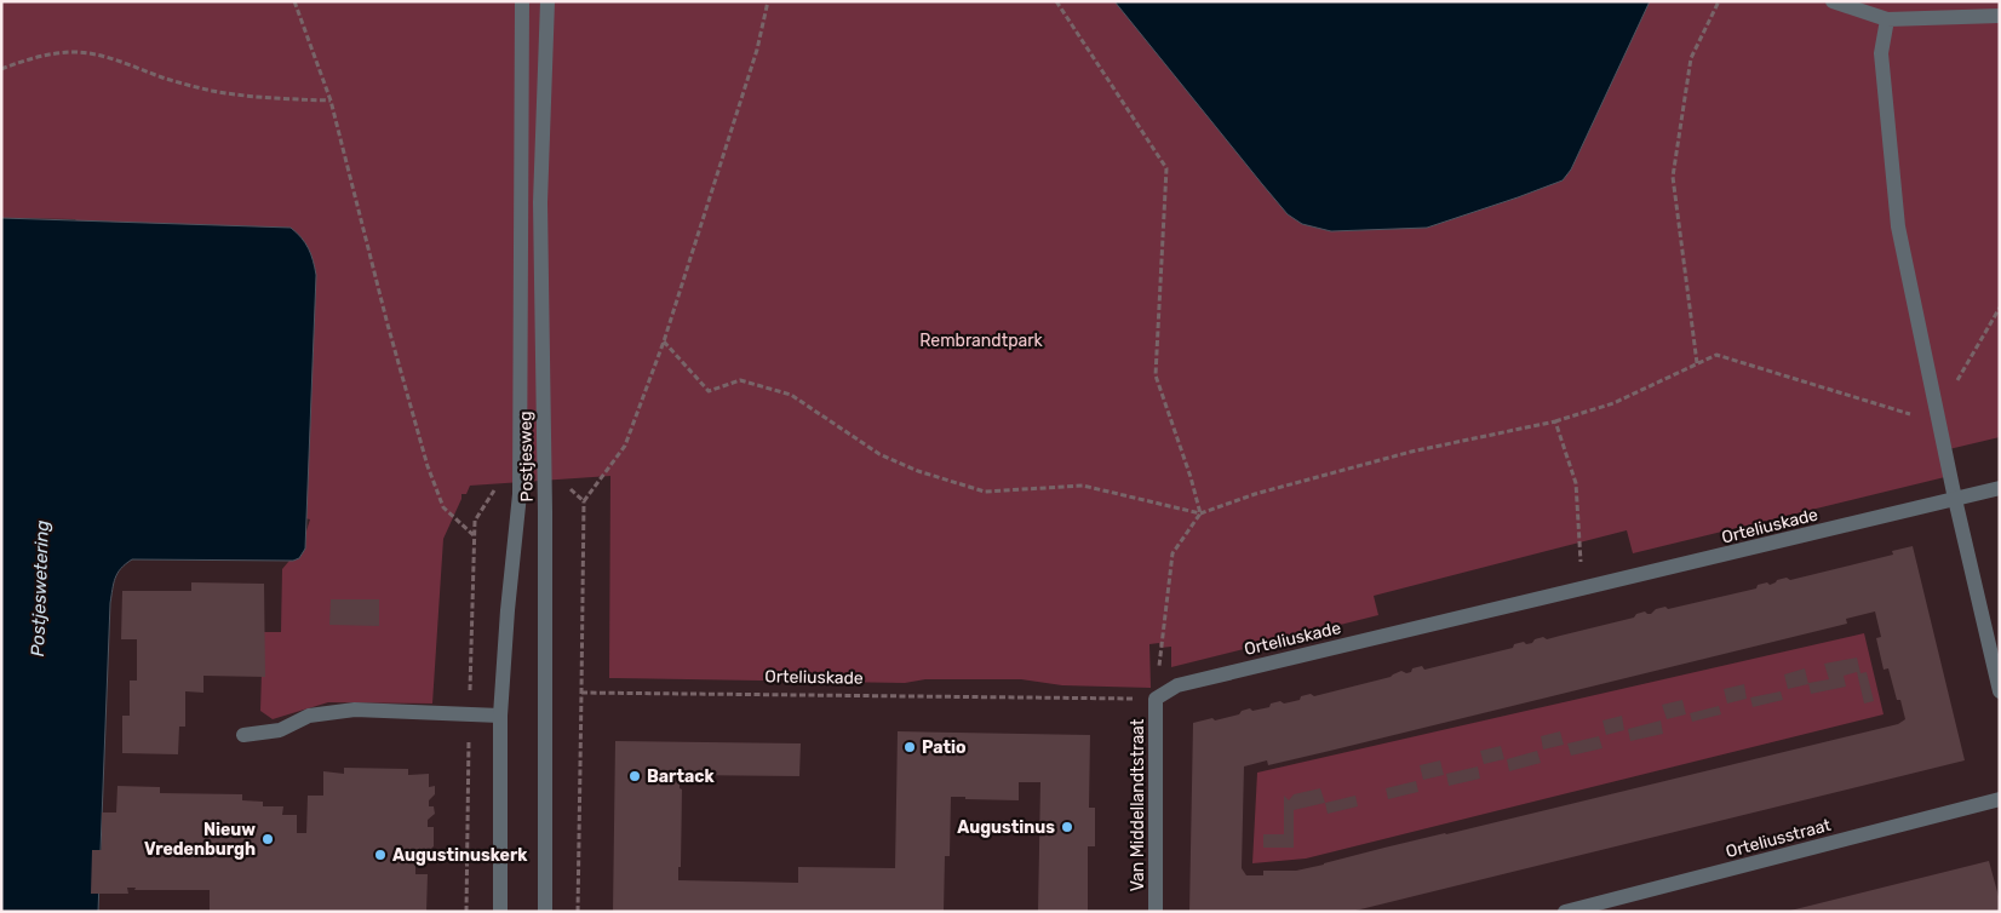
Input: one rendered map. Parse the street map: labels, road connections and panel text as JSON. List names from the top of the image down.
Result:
{
  "streets": {
    "street": [
      "Postjesweg",
      "Orteliuskade",
      "Van Middellandtstraat",
      "Orteliusstraat"
    ]
  },
  "crossings": [
    ["Orteliuskade", "Van Middellandtstraat"]
  ],
  "water": ["Postjeswetering"],
  "parks": ["Rembrandtpark"],
  "places": [
    "Patio",
    "Bartack",
    "Augustinus",
    "Nieuw Vredenburgh",
    "Augustinuskerk"
  ]
}
